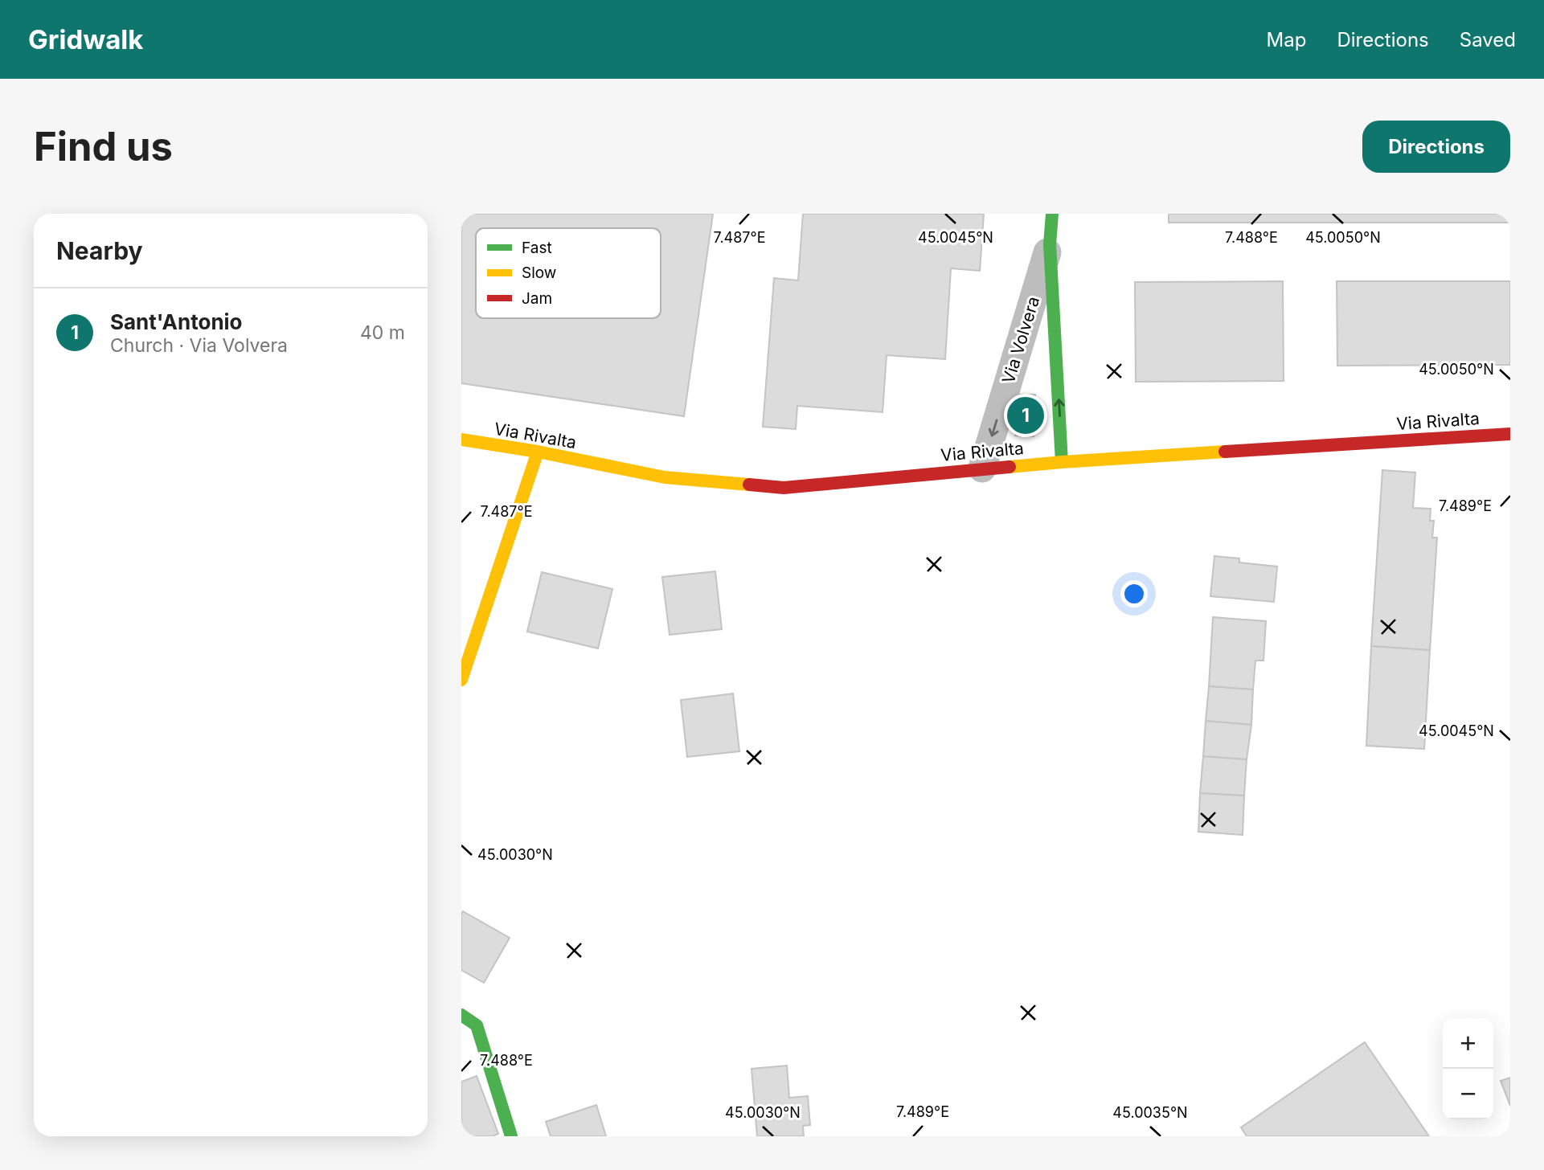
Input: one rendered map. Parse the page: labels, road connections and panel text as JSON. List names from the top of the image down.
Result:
{
  "streets": {
    "street": ["Via Volvera", "Via Rivalta"]
  },
  "crossings": [
    ["Via Volvera", "Via Rivalta"]
  ],
  "legend": ["Fast", "Slow", "Jam"],
  "page": {
    "header": "Gridwalk",
    "nav": ["Map", "Directions", "Saved"],
    "buttons": "Directions",
    "title": "Find us",
    "heading": "Nearby",
    "list": [
      {
        "mark": "1",
        "name": "Sant'Antonio",
        "note": "Church · Via Volvera",
        "value": "40 m"
      }
    ],
    "pins": "1",
    "map_buttons": ["+", "−"]
  },
  "coordinates": [
    "45.0045°N",
    "45.0050°N",
    "7.487°E",
    "7.488°E",
    "7.489°E",
    "45.0030°N",
    "45.0035°N"
  ]
}
